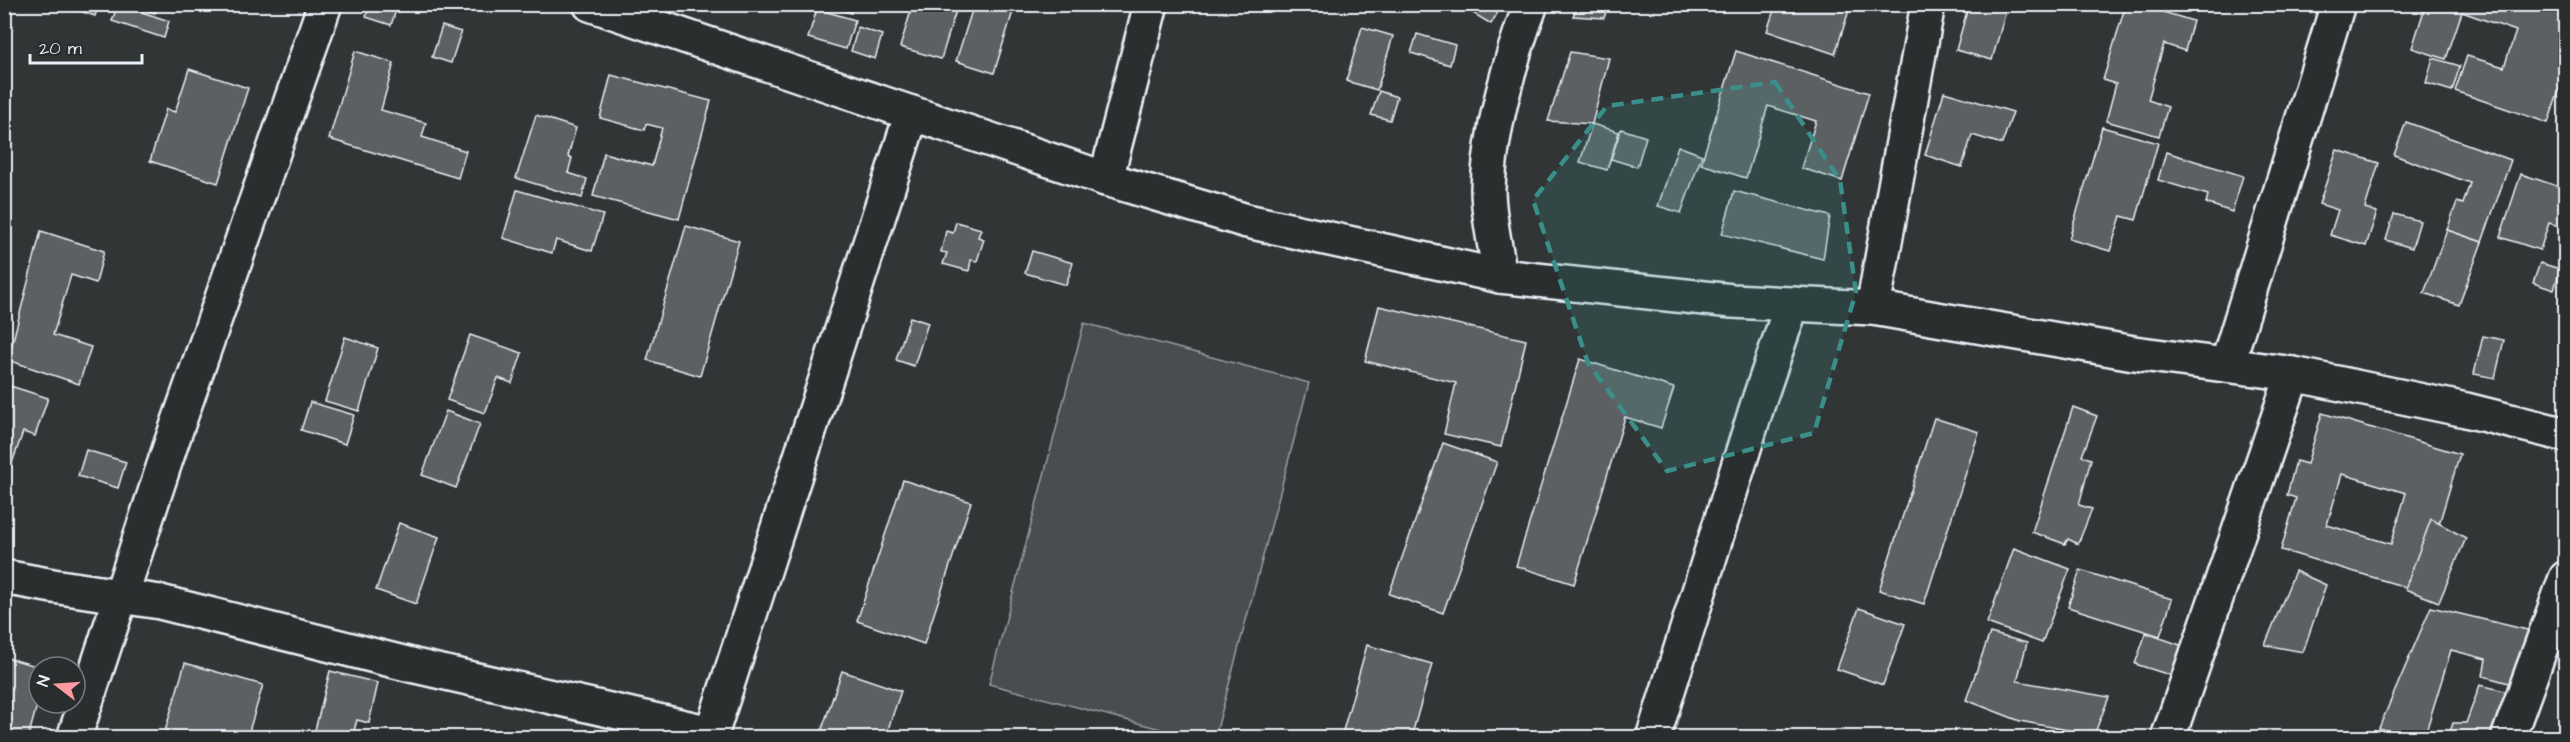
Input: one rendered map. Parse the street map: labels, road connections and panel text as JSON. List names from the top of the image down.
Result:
{
  "scale_bar": "20 m",
  "north": "left"
}
